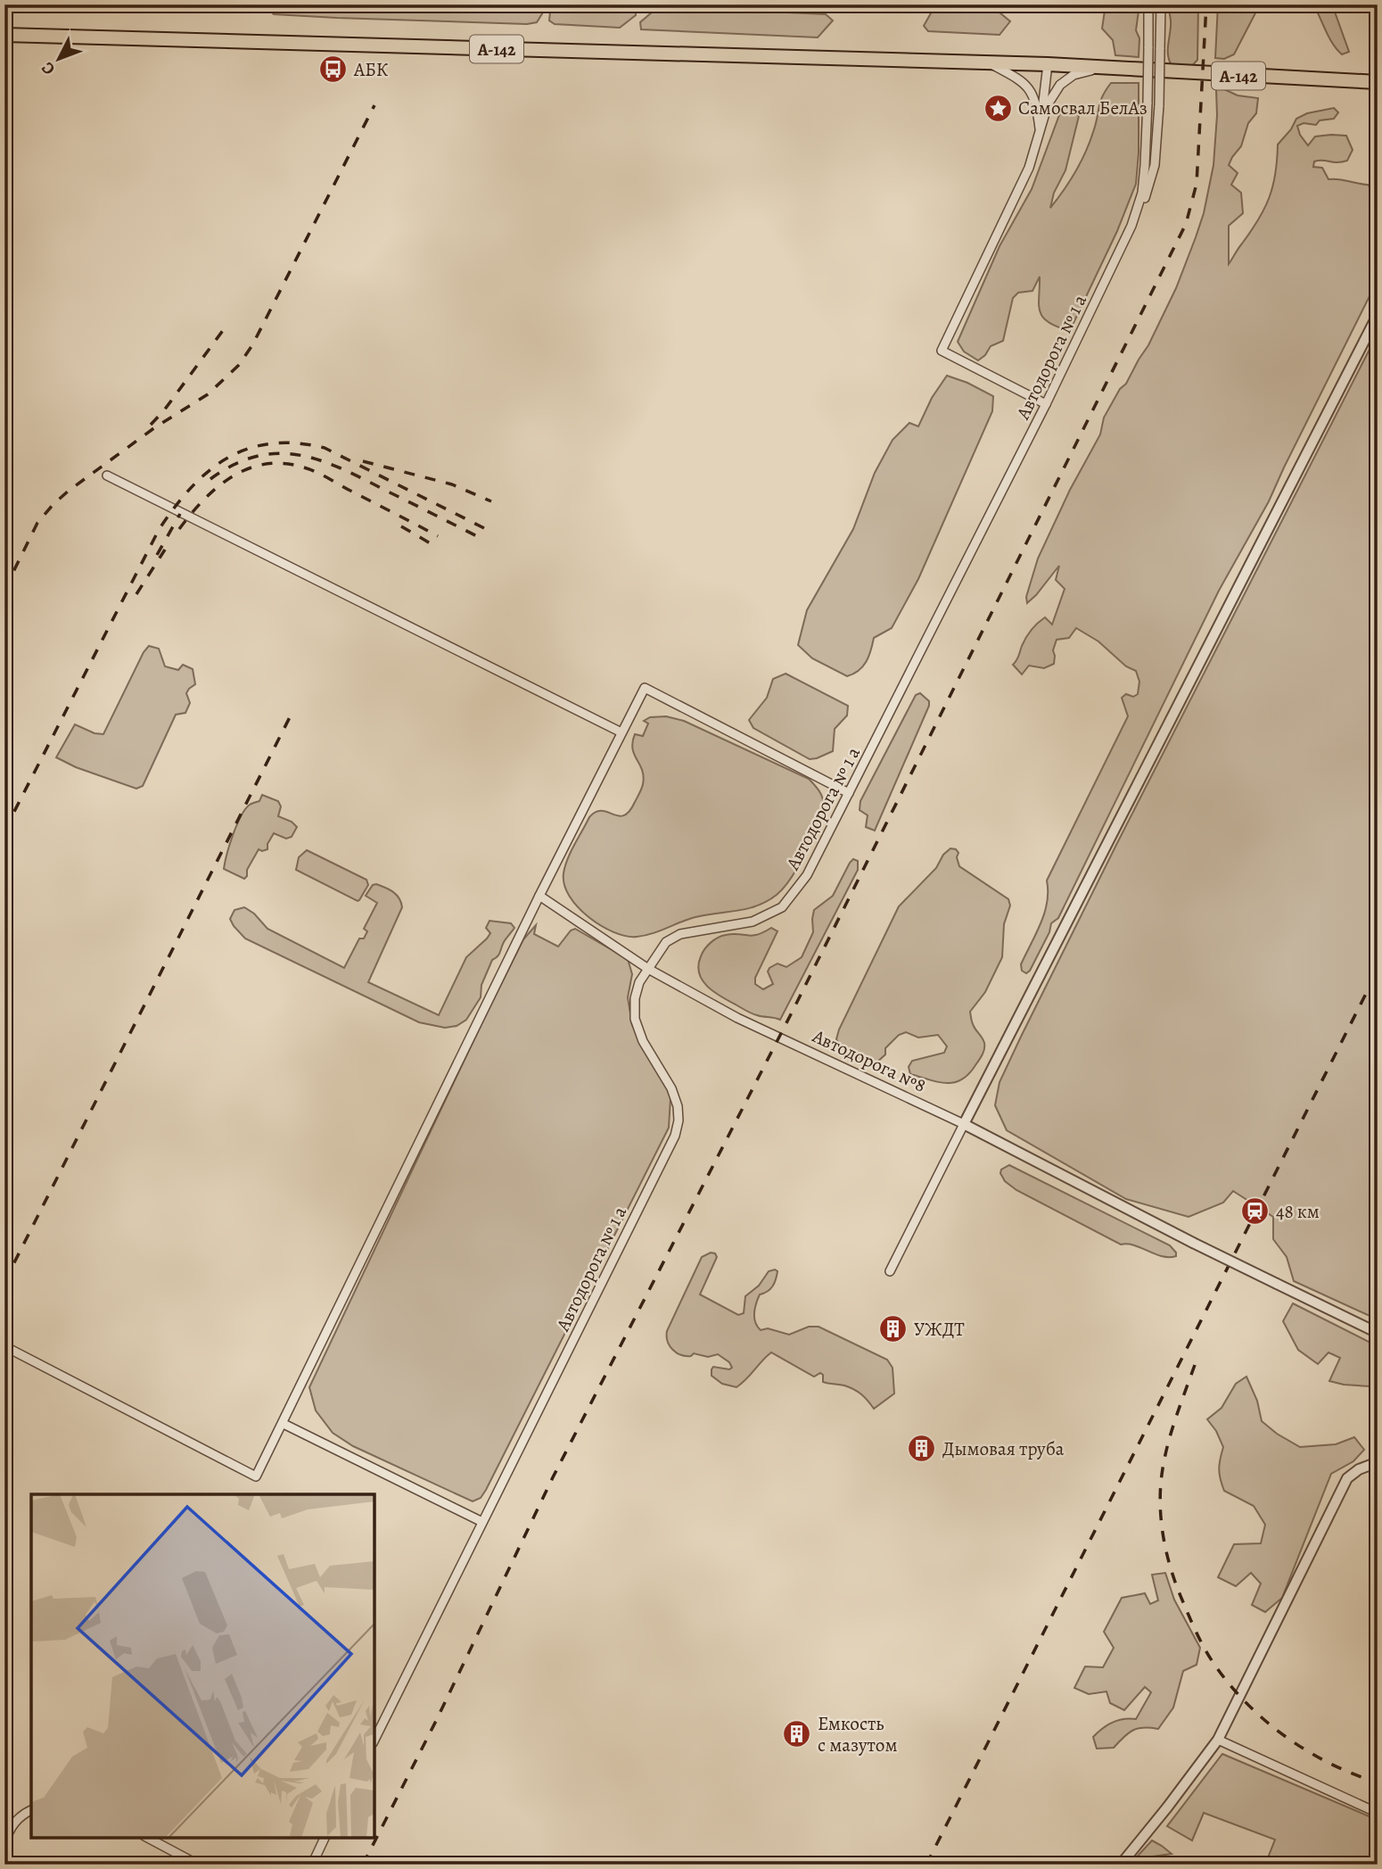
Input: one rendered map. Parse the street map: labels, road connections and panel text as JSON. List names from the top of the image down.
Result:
{
  "streets": {
    "highway": ["А-142"],
    "street": ["Автодорога № 1 а", "Автодорога №8"]
  },
  "crossings": [
    ["Автодорога № 1 а", "Автодорога №8"]
  ],
  "places": {
    "bus stop": ["АБК"],
    "place": ["Самосвал БелАз"],
    "station": ["48 км"],
    "building": ["УЖДТ", "Дымовая труба", "Емкость с мазутом"]
  },
  "north": "bottom left"
}
